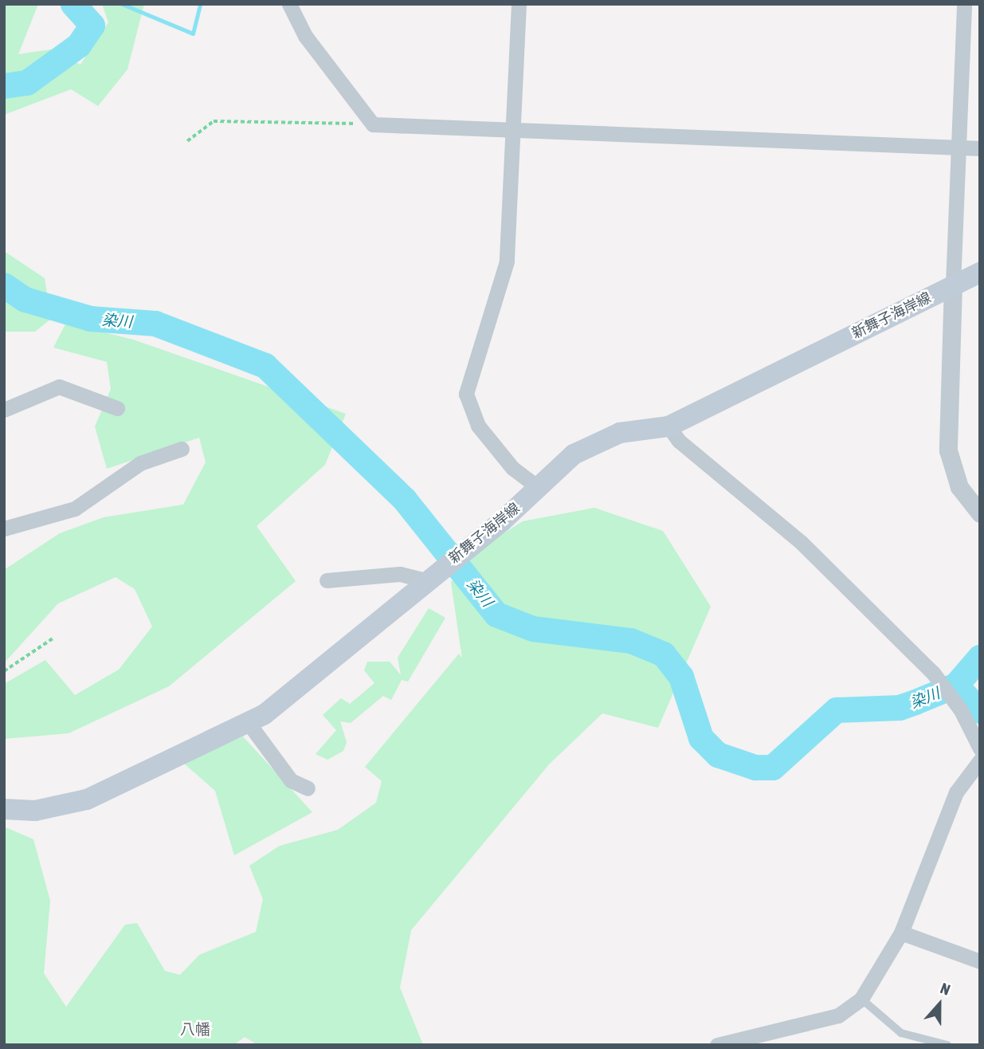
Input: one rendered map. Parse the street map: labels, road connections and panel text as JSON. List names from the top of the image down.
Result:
{
  "streets": {
    "main road": ["新舞子海岸線"]
  },
  "districts": ["八幡"],
  "water": ["染川"],
  "north": "top"
}
